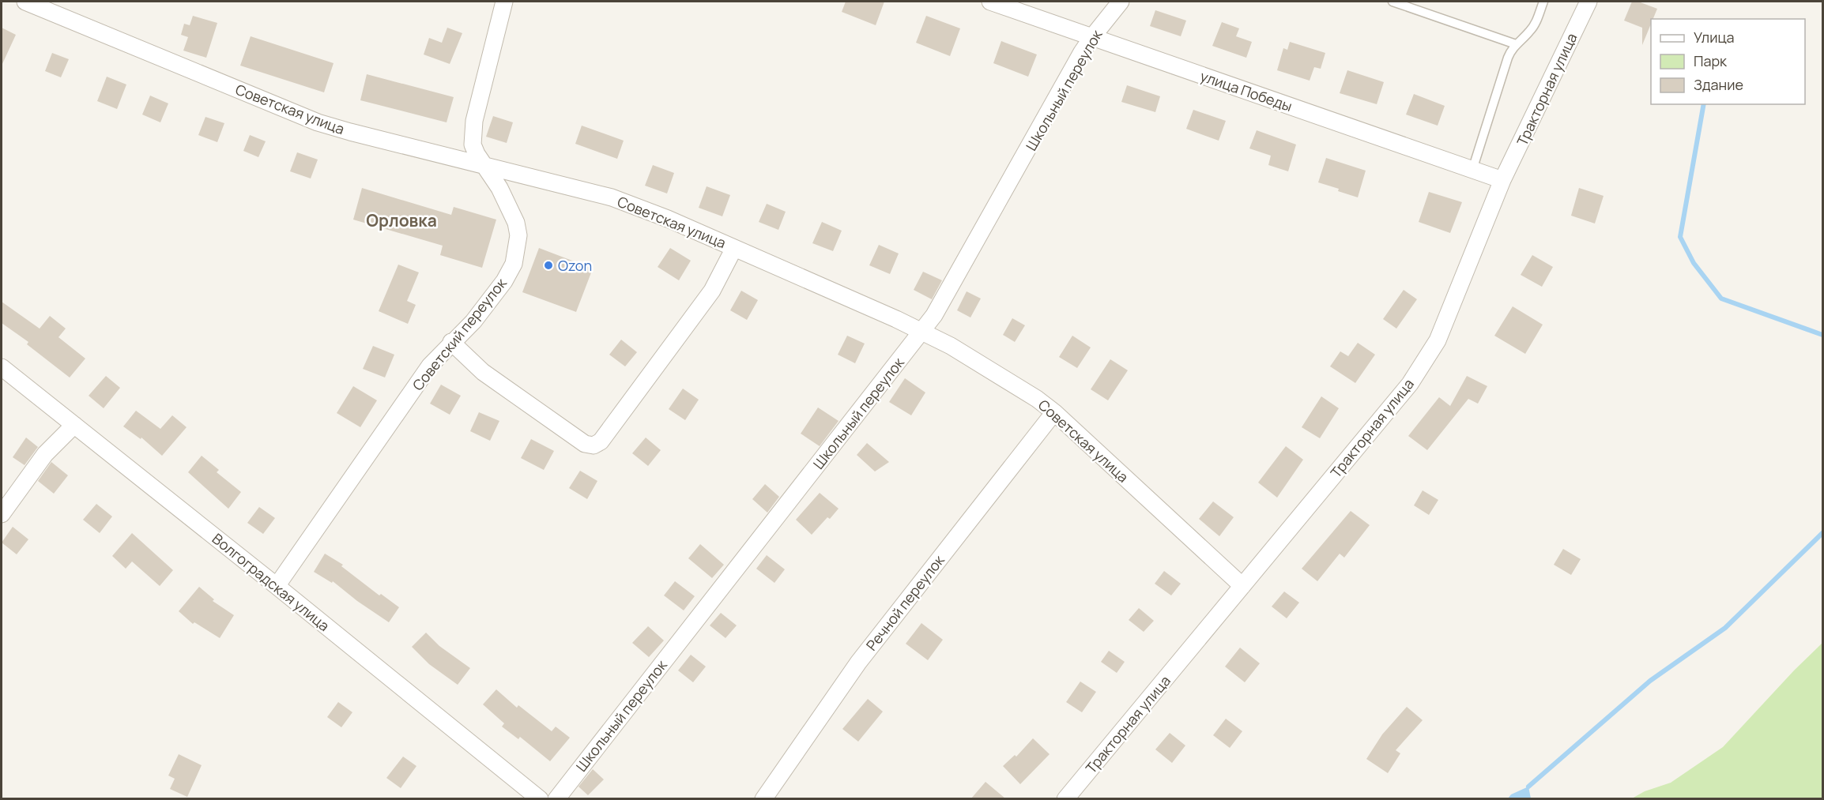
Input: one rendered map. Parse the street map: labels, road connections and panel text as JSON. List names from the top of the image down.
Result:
{
  "streets": {
    "street": [
      "Тракторная улица",
      "Школьный переулок",
      "улица Победы",
      "Советская улица",
      "Советский переулок",
      "Волгоградская улица",
      "Речной переулок"
    ]
  },
  "crossings": [
    ["Тракторная улица", "улица Победы"],
    ["Тракторная улица", "Советская улица"],
    ["Школьный переулок", "улица Победы"],
    ["Школьный переулок", "Советская улица"],
    ["Советская улица", "Советский переулок"],
    ["Советская улица", "Речной переулок"],
    ["Советский переулок", "Волгоградская улица"]
  ],
  "districts": ["Орловка"],
  "places": ["Ozon"],
  "legend": ["Улица", "Парк", "Здание"]
}
